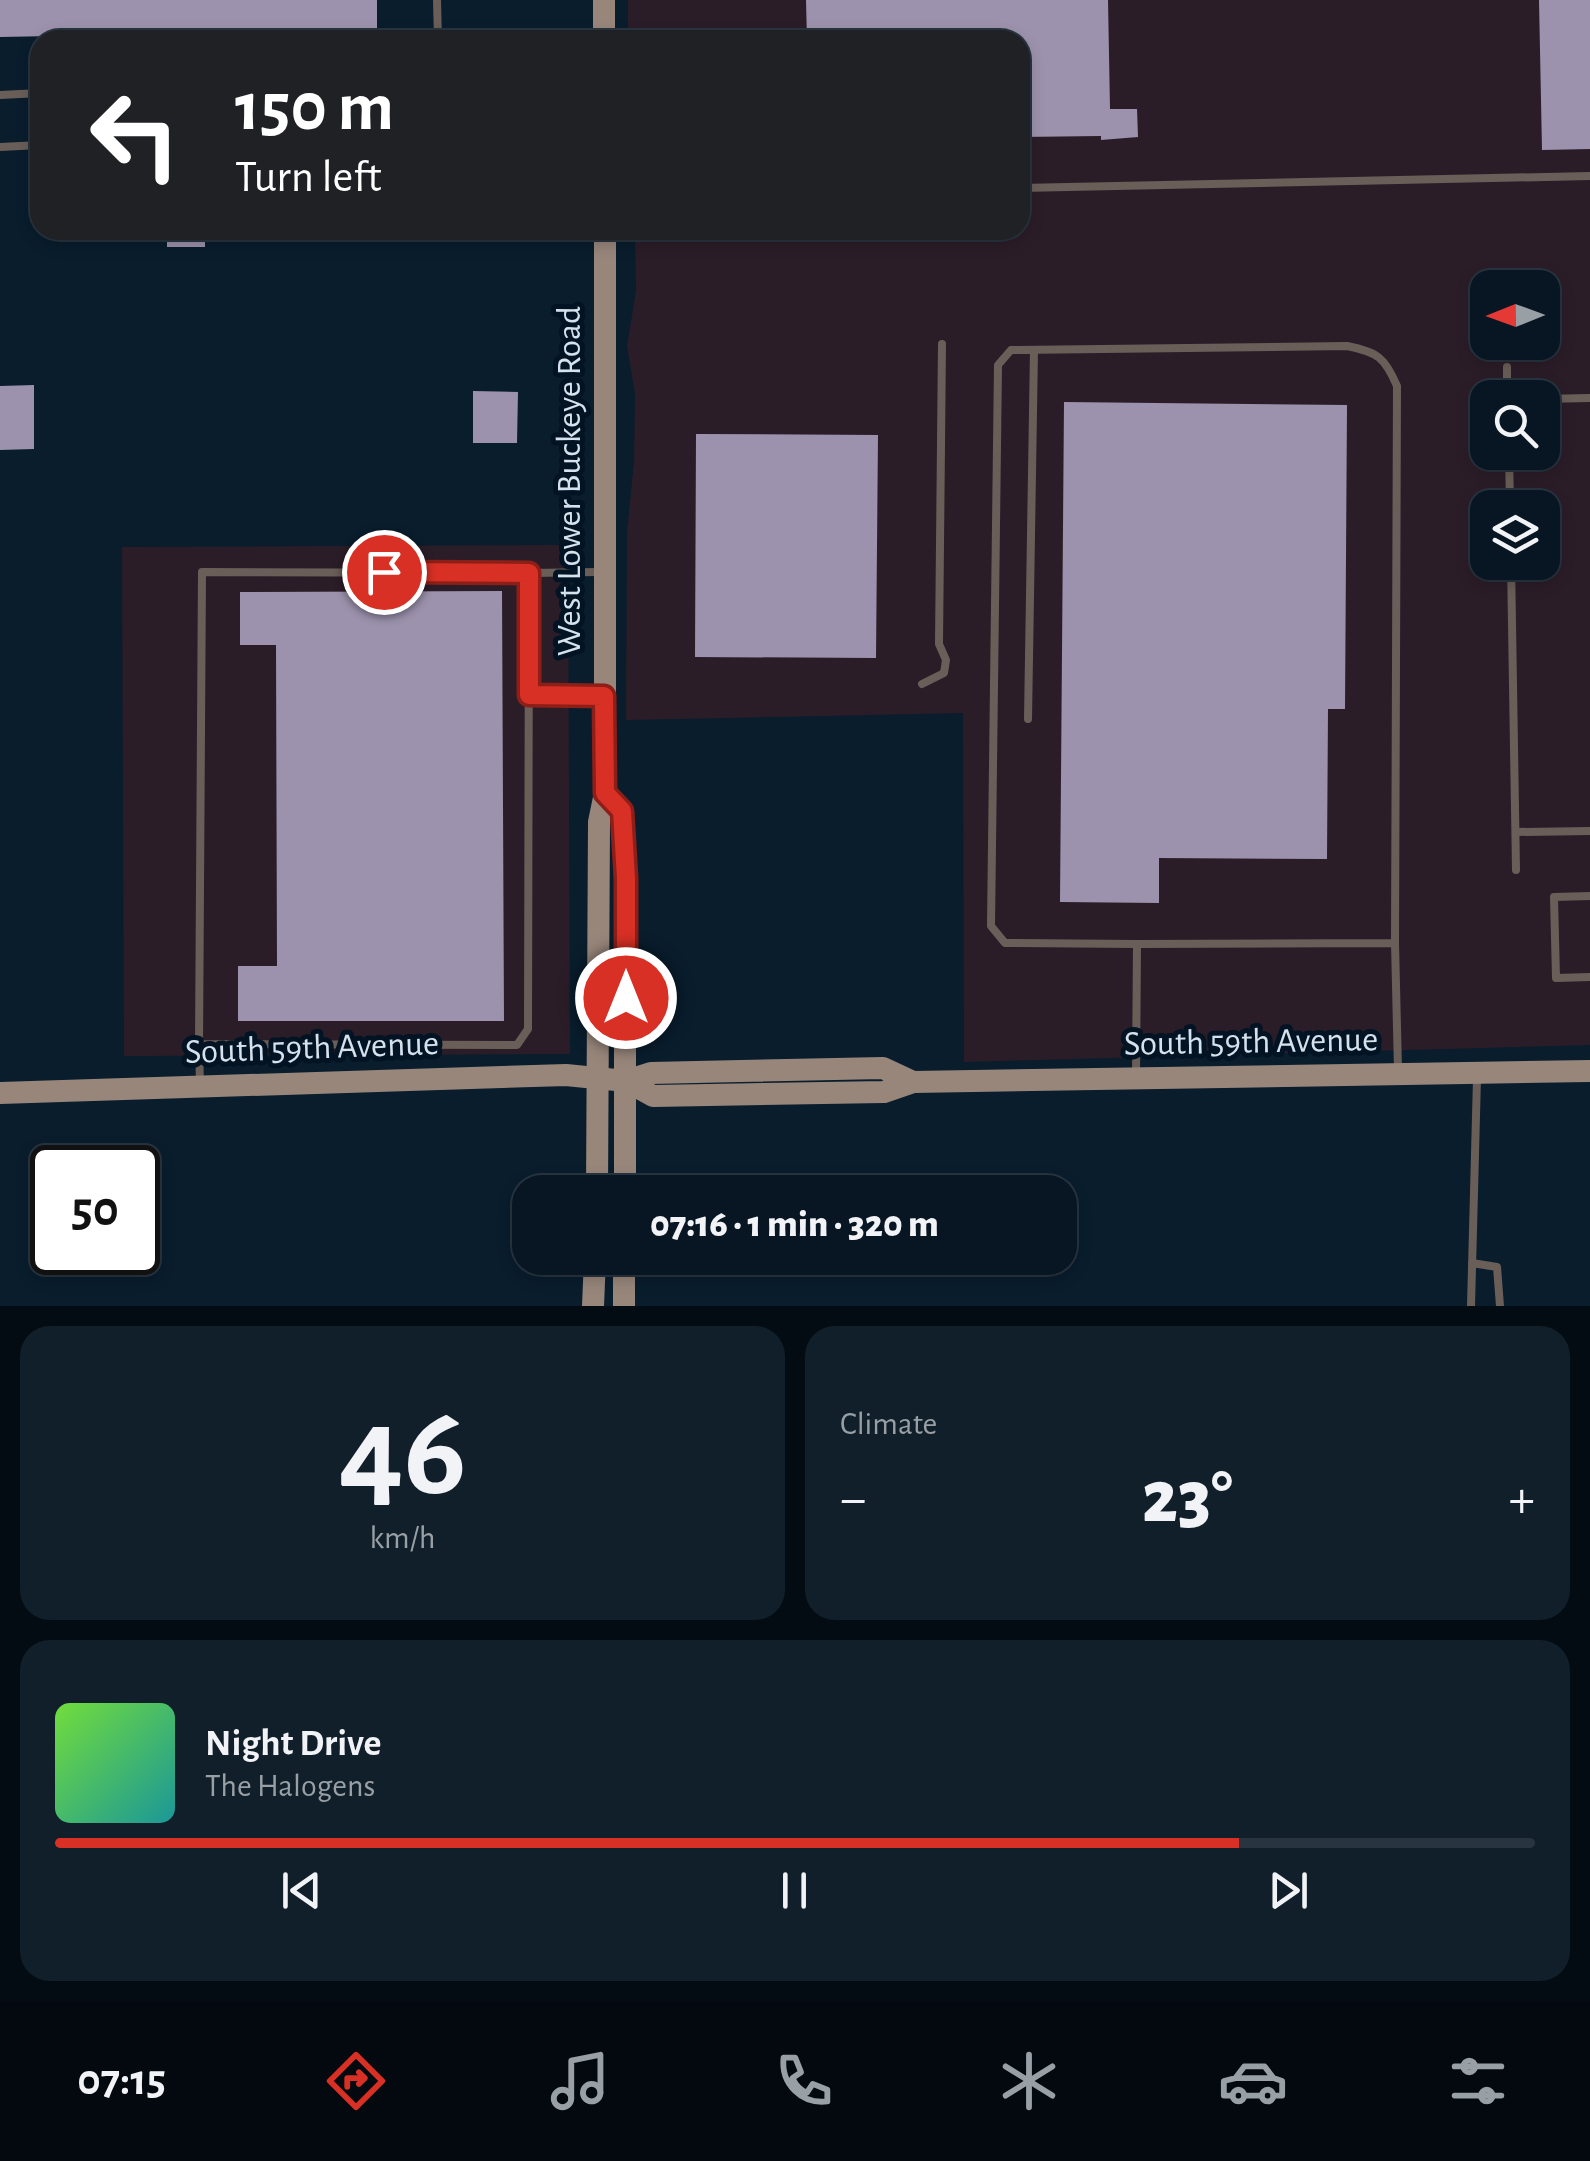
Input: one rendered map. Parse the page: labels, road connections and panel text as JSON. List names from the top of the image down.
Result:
{
  "streets": {
    "main road": ["West Lower Buckeye Road", "South 59th Avenue"]
  },
  "crossings": [
    ["West Lower Buckeye Road", "South 59th Avenue"]
  ],
  "north": "left",
  "page": {
    "turn": ["150 m", "Turn left"],
    "limit": "50",
    "trip": "07:16 · 1 min · 320 m",
    "tile": [
      ["46", "km/h"],
      "Climate"
    ],
    "heat": ["−", "23°", "+"],
    "song": ["Night Drive", "The Halogens"],
    "tabs": "07:15"
  }
}
